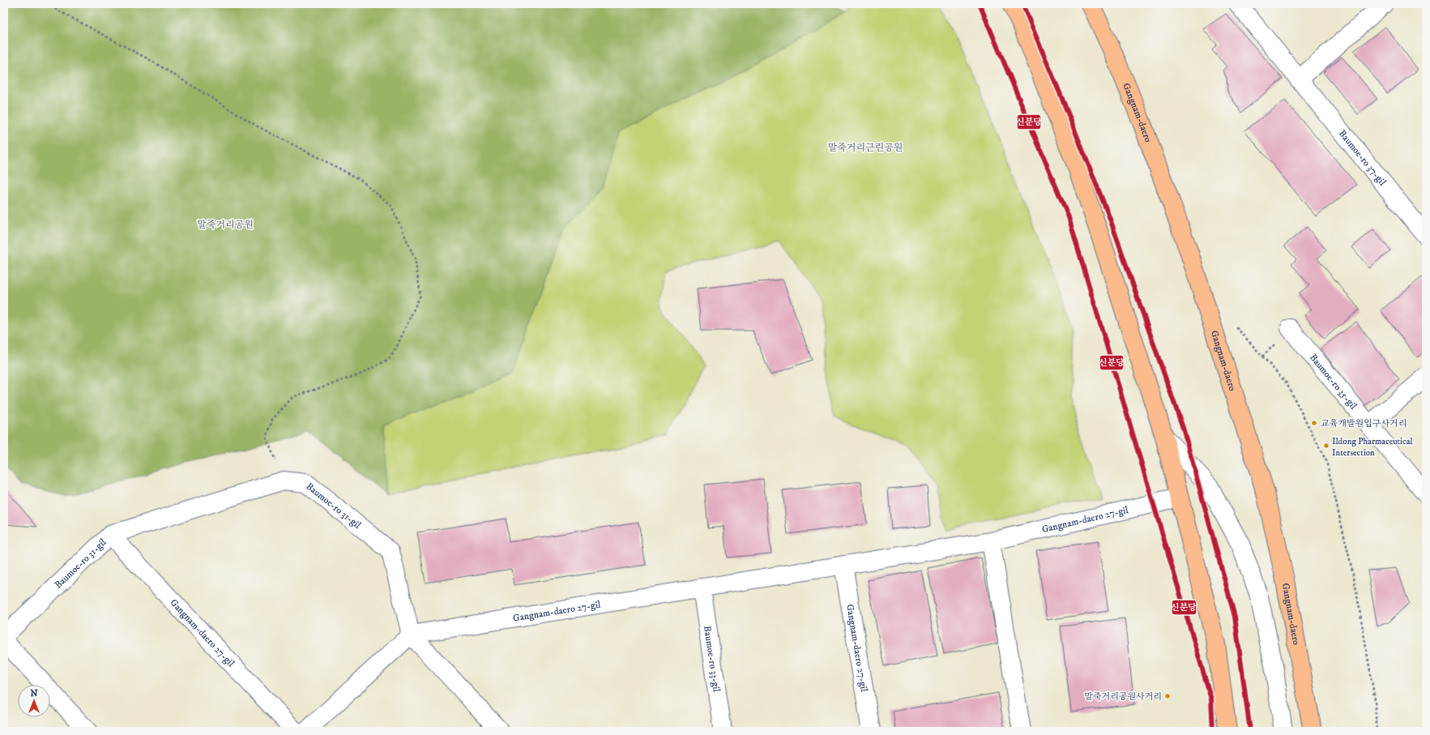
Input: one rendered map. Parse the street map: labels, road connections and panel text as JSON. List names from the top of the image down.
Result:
{
  "streets": {
    "main road": ["Gangnam-daero"],
    "street": [
      "Baumoe-ro 37-gil",
      "Baumoe-ro 35-gil",
      "Baumoe-ro 31-gil",
      "Gangnam-daero 27-gil",
      "Baumoe-ro 33-gil"
    ]
  },
  "crossings": [
    ["Baumoe-ro 31-gil", "Gangnam-daero 27-gil"],
    ["Gangnam-daero 27-gil", "Baumoe-ro 33-gil"]
  ],
  "parks": ["말죽거리근린공원", "말죽거리공원"],
  "places": ["교육개발원입구사거리", "Ildong Pharmaceutical Intersection", "말죽거리공원사거리"],
  "lines": ["transit line 신분당"],
  "north": "top"
}
